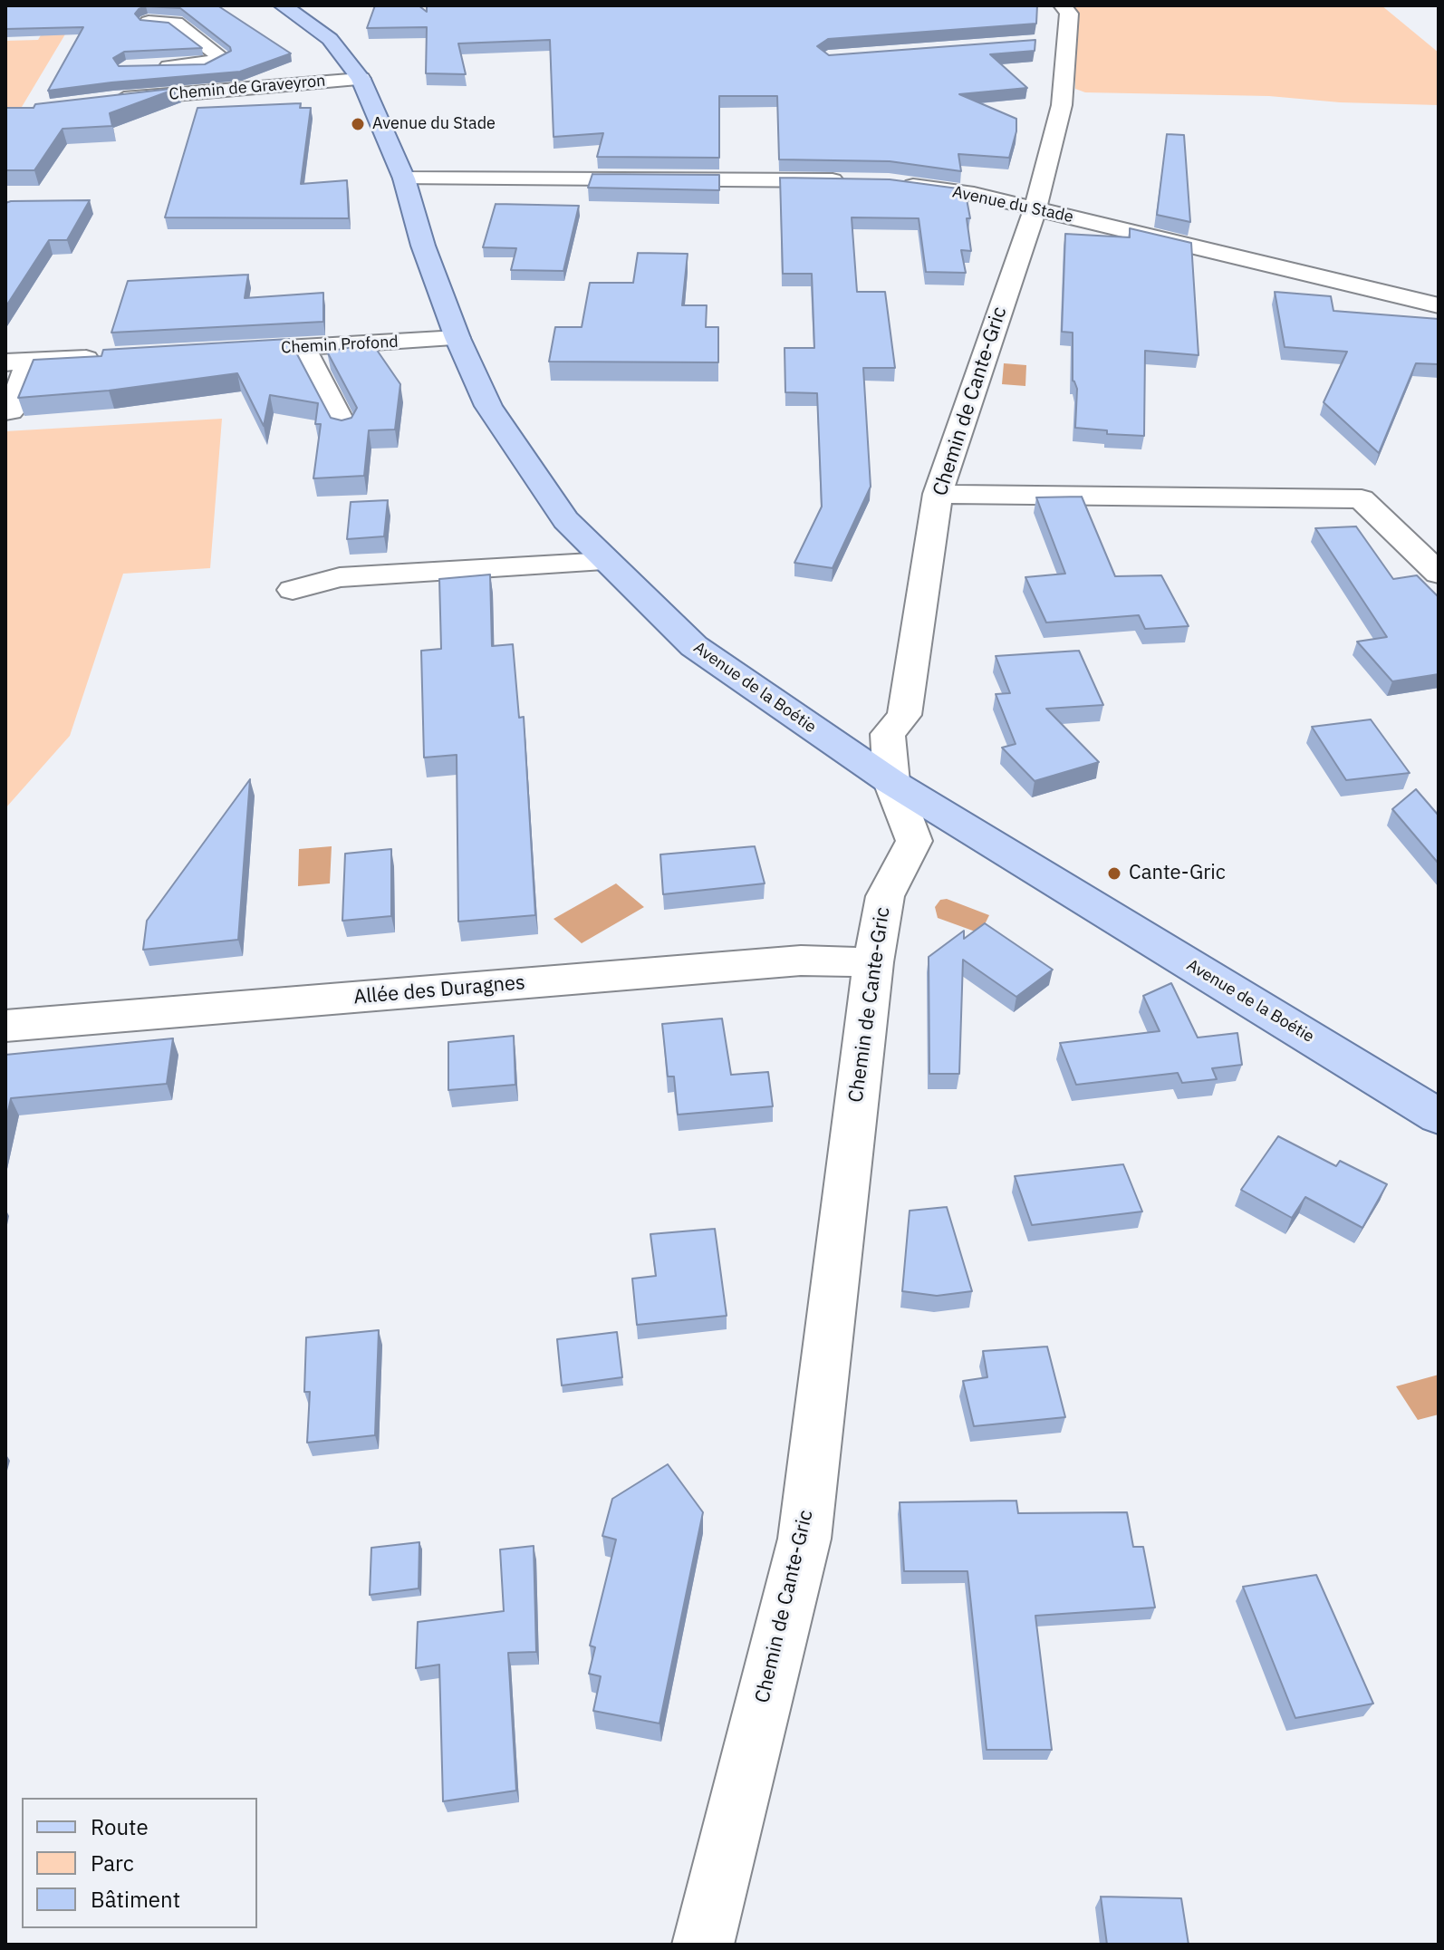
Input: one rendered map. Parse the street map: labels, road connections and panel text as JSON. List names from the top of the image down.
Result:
{
  "streets": {
    "main road": ["Avenue de la Boétie"],
    "street": [
      "Chemin de Graveyron",
      "Avenue du Stade",
      "Chemin Profond",
      "Chemin de Cante-Gric",
      "Allée des Duragnes"
    ]
  },
  "crossings": [
    ["Chemin de Graveyron", "Avenue de la Boétie"],
    ["Avenue du Stade", "Chemin de Cante-Gric"],
    ["Chemin Profond", "Avenue de la Boétie"],
    ["Chemin de Cante-Gric", "Avenue de la Boétie"],
    ["Chemin de Cante-Gric", "Allée des Duragnes"]
  ],
  "places": ["Avenue du Stade", "Cante-Gric"],
  "legend": ["Route", "Parc", "Bâtiment"]
}
